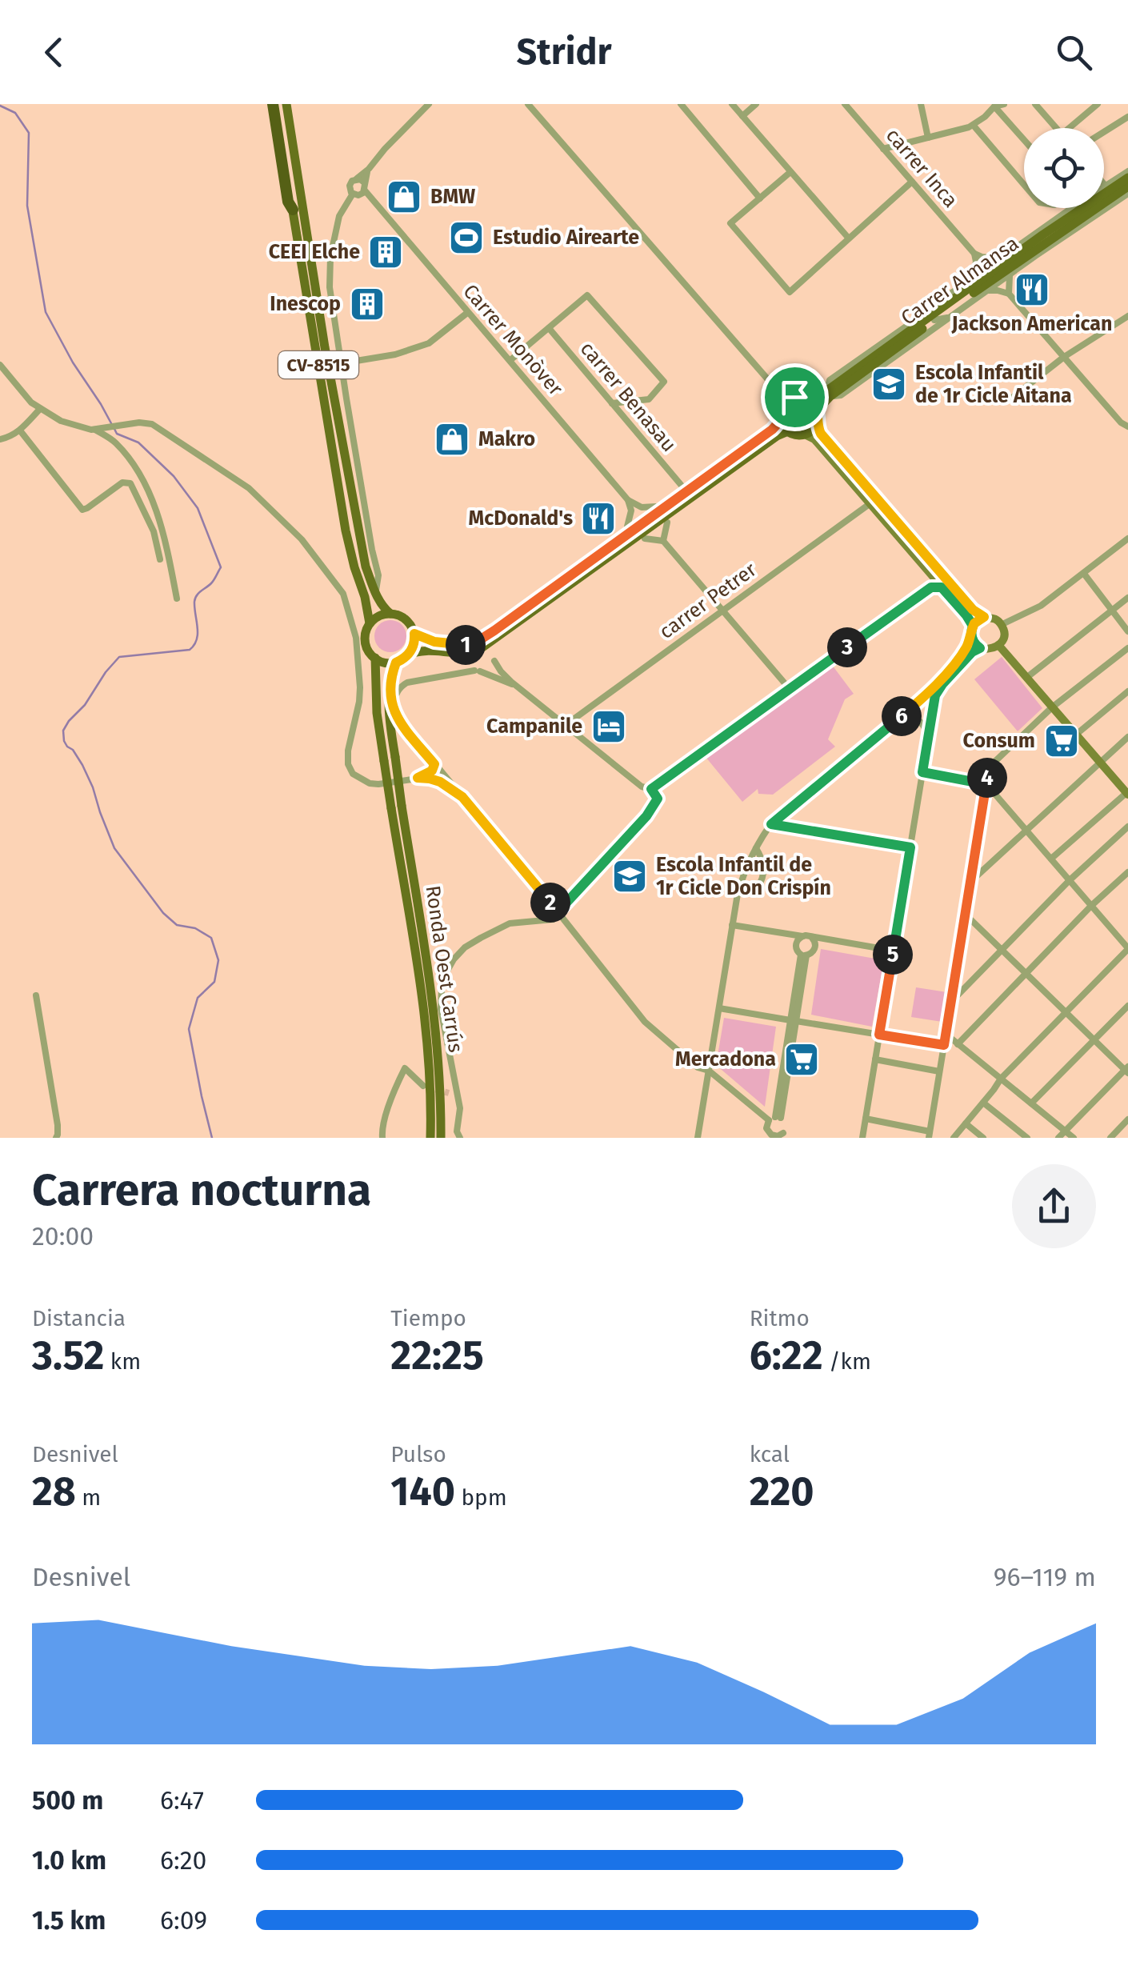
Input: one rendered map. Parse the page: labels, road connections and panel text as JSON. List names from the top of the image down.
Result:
{
  "streets": {
    "main road": ["Carrer Almansa", "CV-8515", "Ronda Oest Carrús"],
    "street": [
      "carrer Inca",
      "Carrer Monòver",
      "carrer Benasau",
      "carrer Petrer"
    ]
  },
  "crossings": [
    ["CV-8515", "Ronda Oest Carrús"]
  ],
  "places": {
    "shop": ["BMW", "Makro"],
    "sports": ["Estudio Airearte"],
    "building": ["CEEI Elche", "Inescop"],
    "restaurant": ["Jackson American", "McDonald's"],
    "school or university": ["Escola Infantil de 1r Cicle Aitana", "Escola Infantil de 1r Cicle Don Crispín"],
    "hotel": ["Campanile"],
    "supermarket": ["Consum", "Mercadona"]
  },
  "page": {
    "header": "Stridr",
    "pins": [
      "1",
      "3",
      "6",
      "4",
      "2",
      "5"
    ],
    "heading": ["Carrera nocturna", "20:00"],
    "stats": [
      ["Distancia", "3.52 km"],
      ["Tiempo", "22:25"],
      ["Ritmo", "6:22 /km"],
      ["Desnivel", "28 m"],
      ["Pulso", "140 bpm"],
      ["kcal", "220"]
    ],
    "chart": ["Desnivel", "96–119 m"],
    "list": [
      {
        "name": "500 m",
        "note": "6:47"
      },
      {
        "name": "1.0 km",
        "note": "6:20"
      },
      {
        "name": "1.5 km",
        "note": "6:09"
      }
    ]
  }
}
